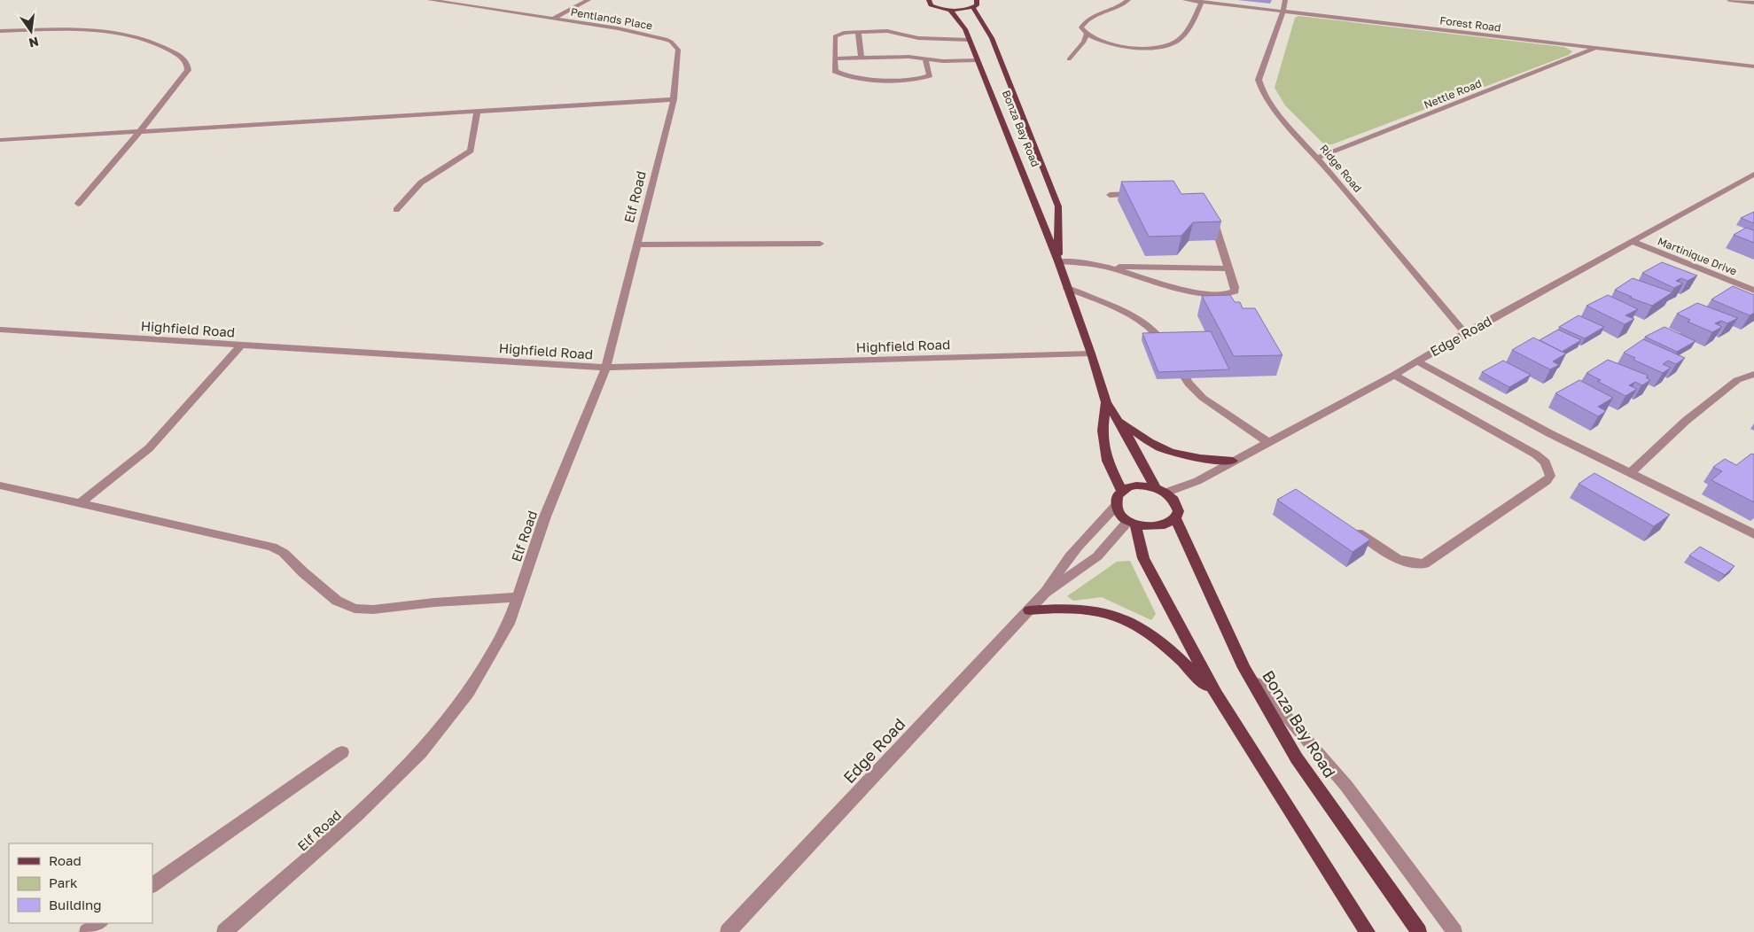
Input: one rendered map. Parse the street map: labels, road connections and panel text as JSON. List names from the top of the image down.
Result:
{
  "streets": {
    "main road": ["Bonza Bay Road"],
    "street": [
      "Pentlands Place",
      "Forest Road",
      "Nettle Road",
      "Ridge Road",
      "Elf Road",
      "Martinique Drive",
      "Highfield Road",
      "Edge Road"
    ]
  },
  "crossings": [
    ["Pentlands Place", "Elf Road"],
    ["Forest Road", "Nettle Road"],
    ["Forest Road", "Ridge Road"],
    ["Nettle Road", "Ridge Road"],
    ["Bonza Bay Road", "Highfield Road"],
    ["Bonza Bay Road", "Edge Road"],
    ["Ridge Road", "Edge Road"],
    ["Elf Road", "Highfield Road"],
    ["Martinique Drive", "Edge Road"]
  ],
  "legend": ["Road", "Park", "Building"],
  "north": "bottom"
}
